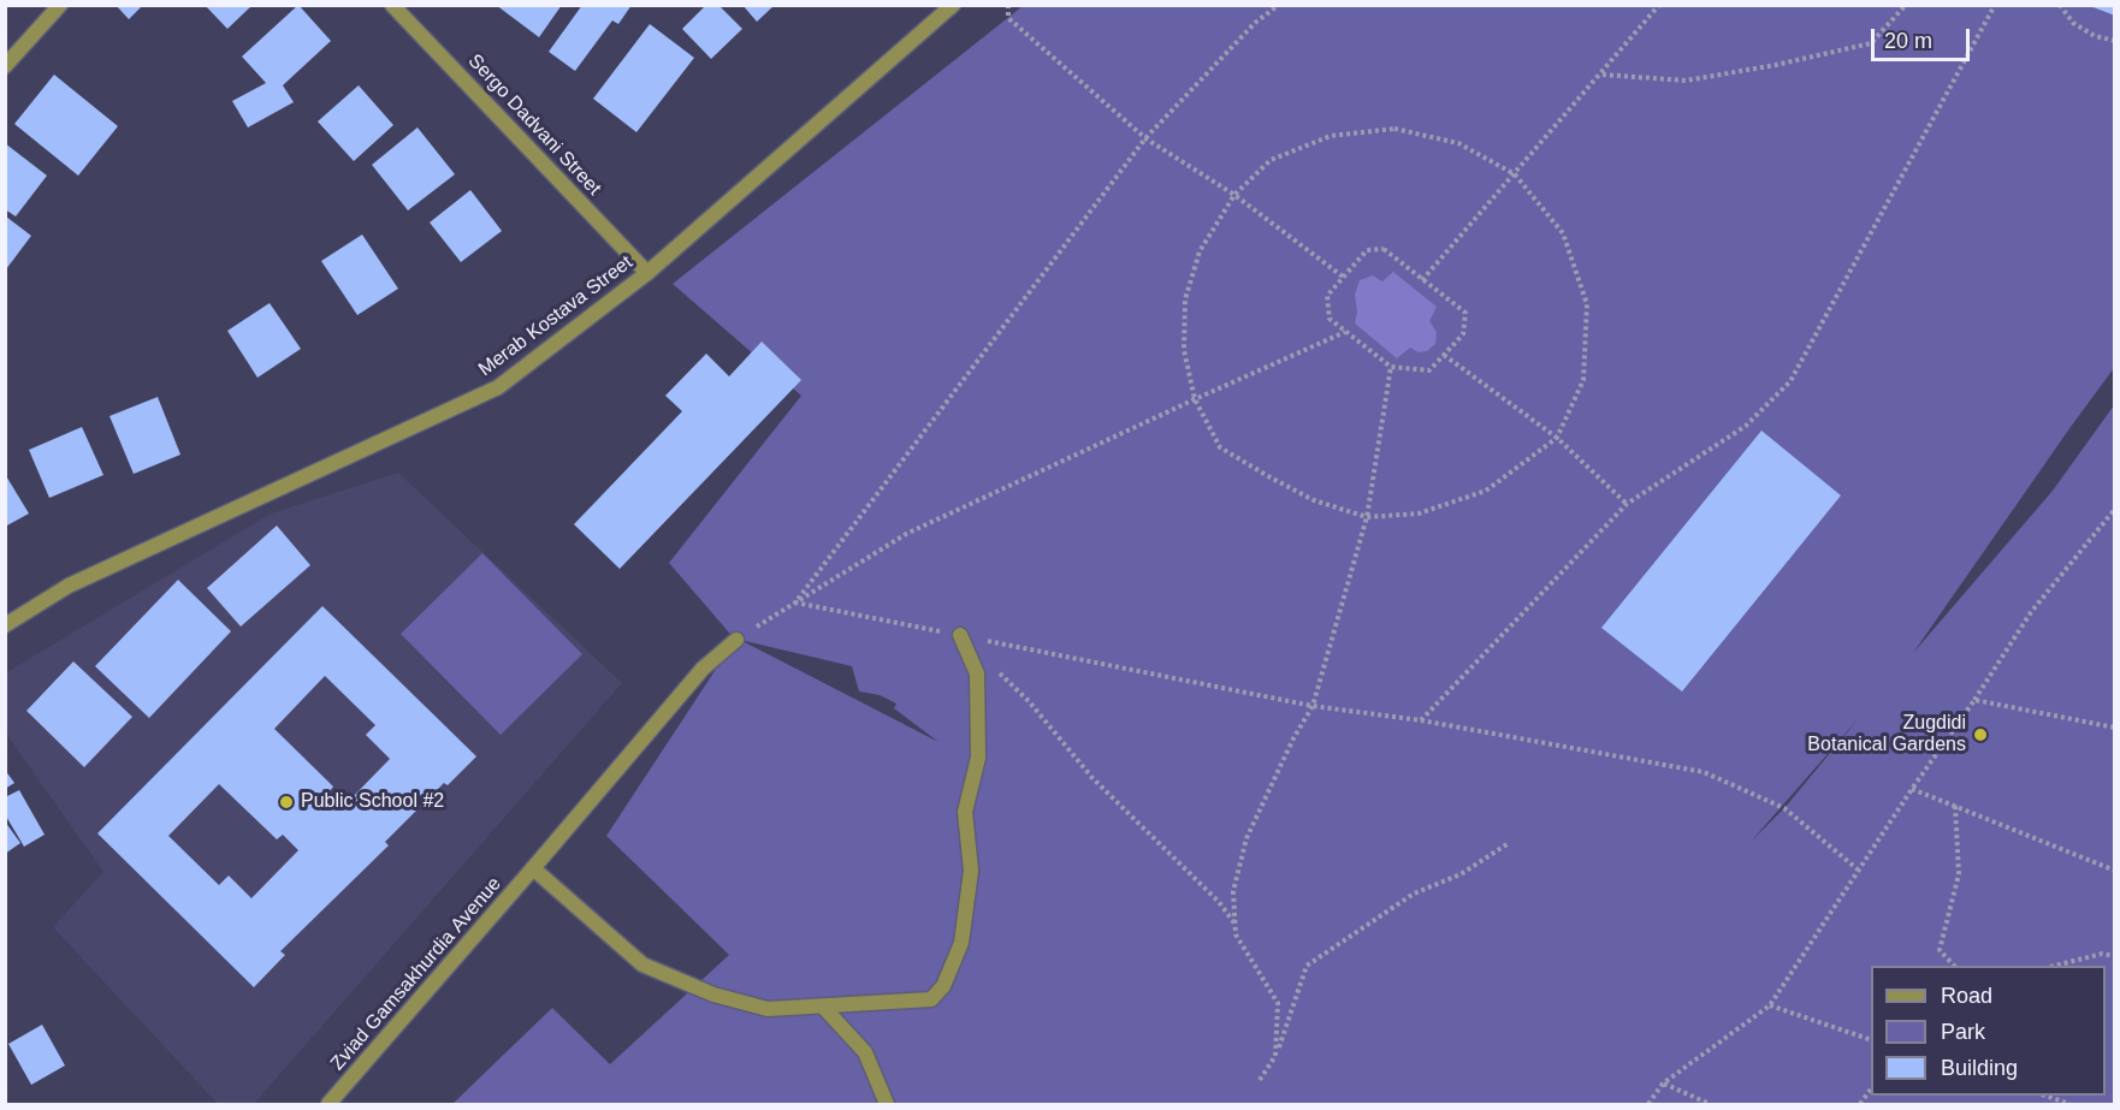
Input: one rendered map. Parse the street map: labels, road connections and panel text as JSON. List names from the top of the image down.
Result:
{
  "streets": {
    "street": ["Sergo Dadvani Street", "Merab Kostava Street", "Zviad Gamsakhurdia Avenue"]
  },
  "crossings": [
    ["Sergo Dadvani Street", "Merab Kostava Street"]
  ],
  "places": ["Zugdidi Botanical Gardens", "Public School #2"],
  "legend": ["Road", "Park", "Building"],
  "scale_bar": "20 m"
}
